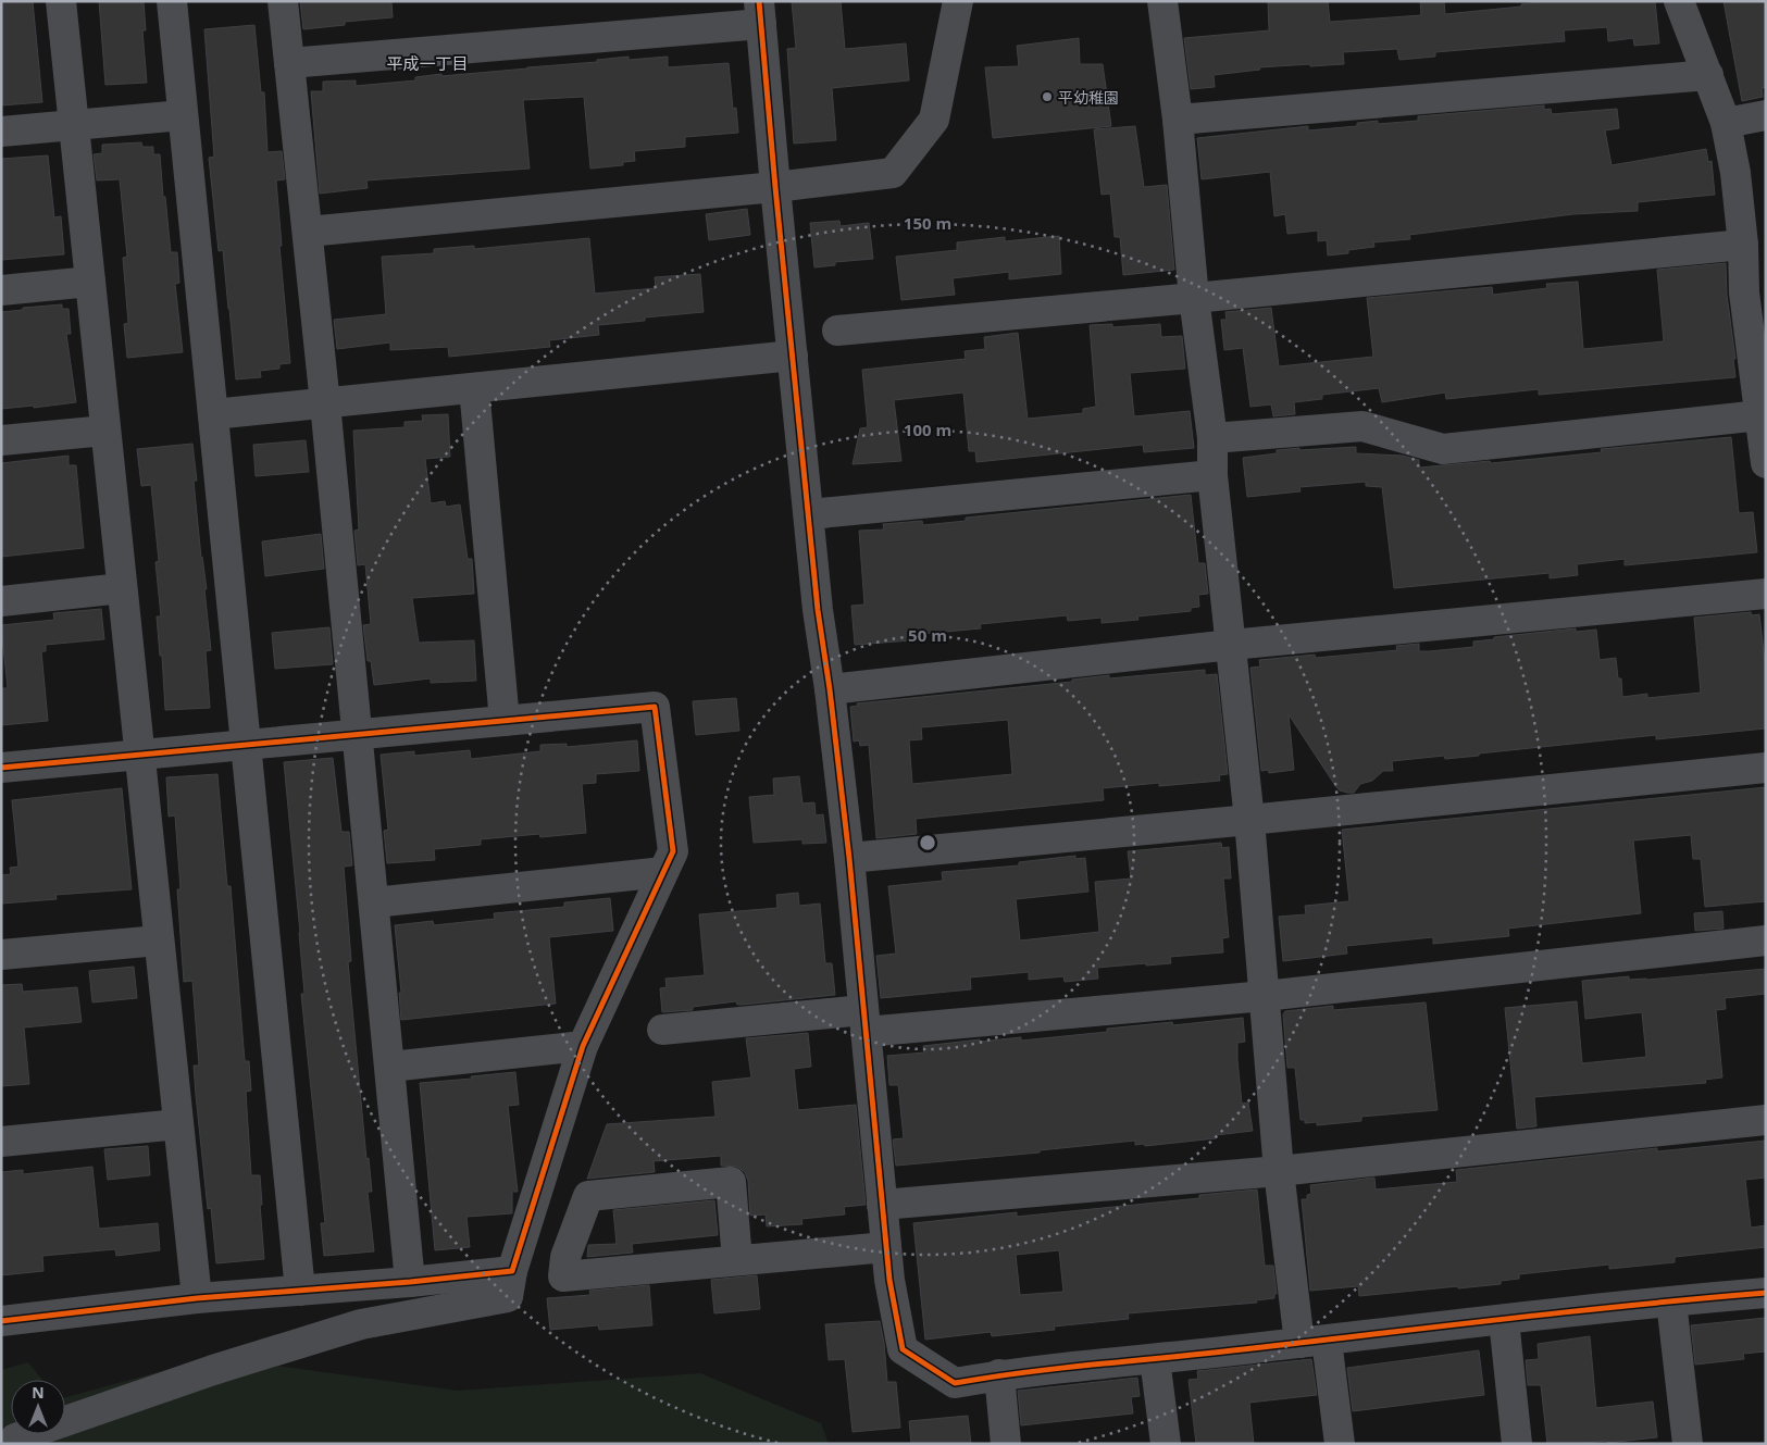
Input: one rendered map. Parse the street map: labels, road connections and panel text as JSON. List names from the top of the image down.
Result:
{
  "districts": ["平成一丁目"],
  "places": ["平幼稚園"],
  "north": "top",
  "rings": ["150 m", "100 m", "50 m"]
}
